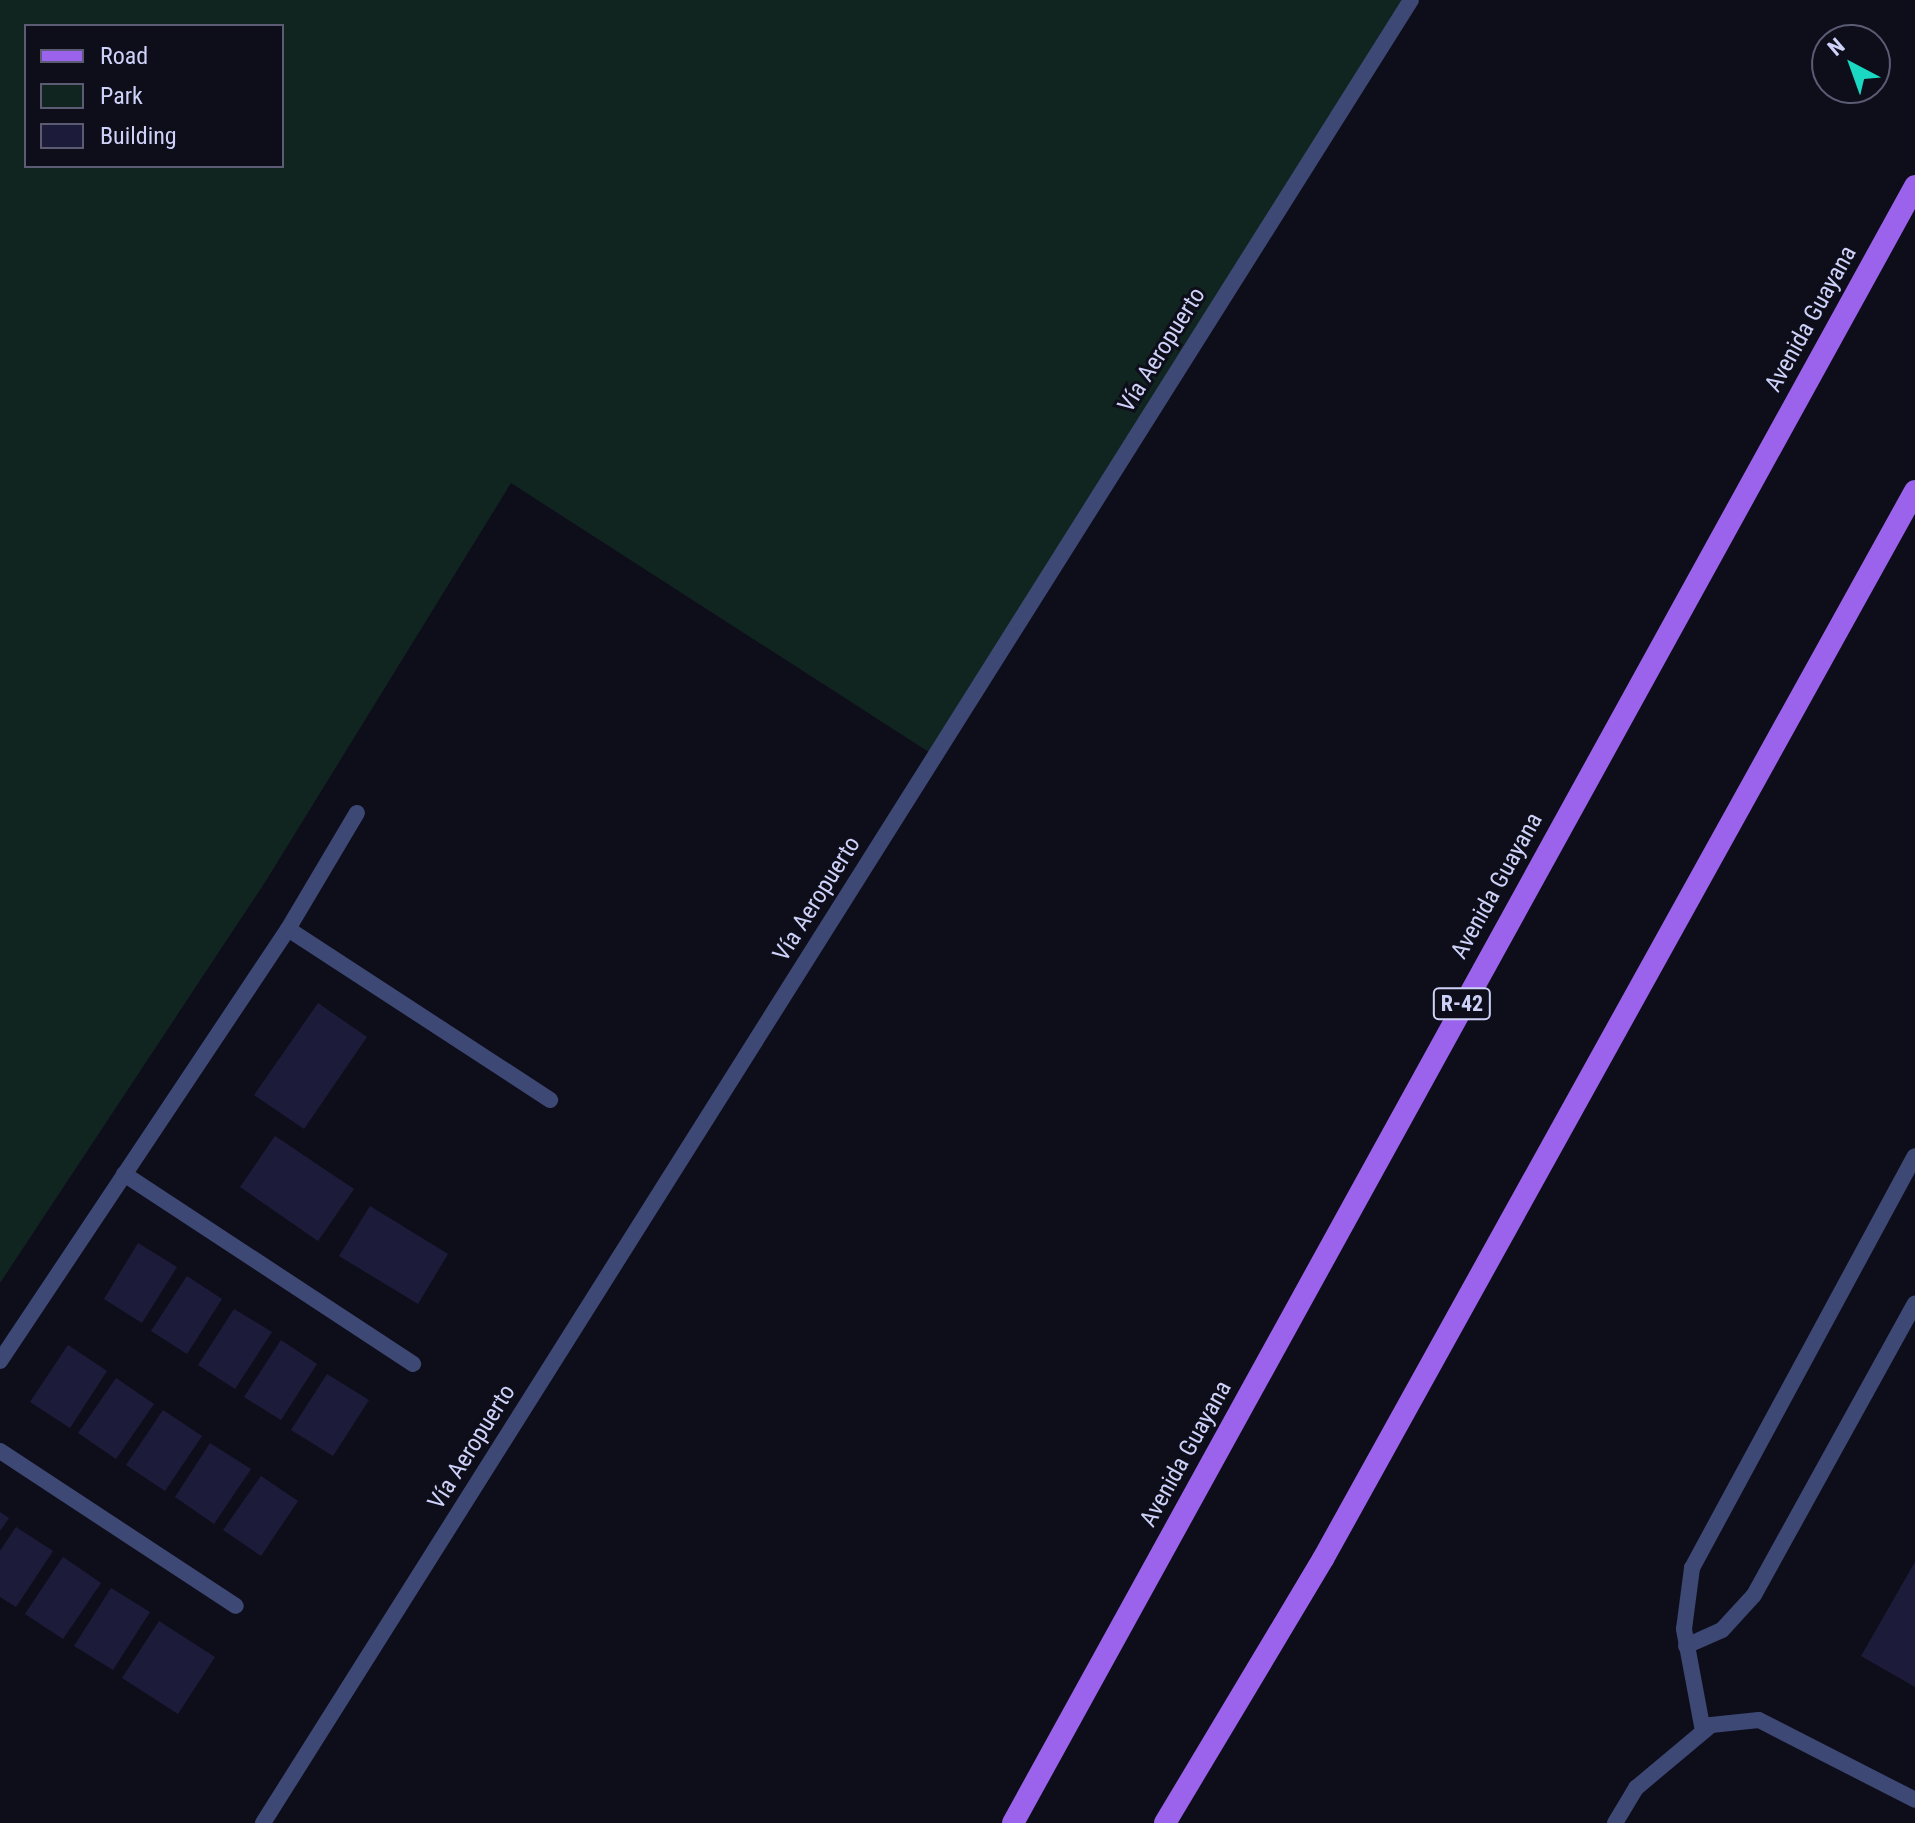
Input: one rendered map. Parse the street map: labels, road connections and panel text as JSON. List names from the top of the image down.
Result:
{
  "streets": {
    "main road": ["Avenida Guayana", "R-42"],
    "street": ["Vía Aeropuerto"]
  },
  "legend": ["Road", "Park", "Building"],
  "north": "top left"
}
